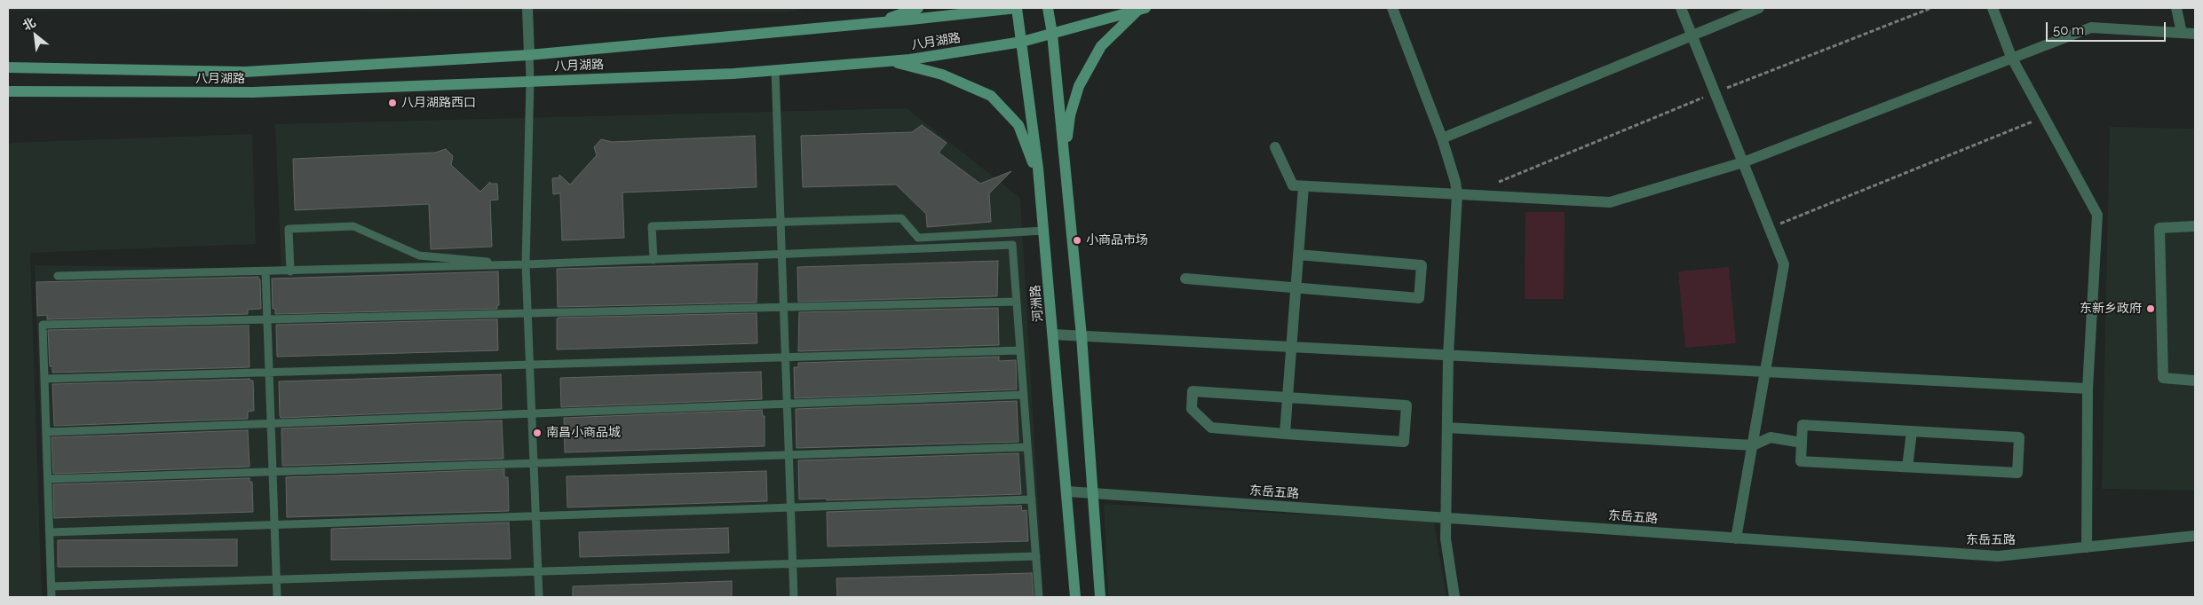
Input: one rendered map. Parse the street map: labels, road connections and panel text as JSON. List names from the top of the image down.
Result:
{
  "streets": {
    "main road": ["八月湖路", "河洲路"],
    "street": ["东岳五路"]
  },
  "crossings": [
    ["八月湖路", "河洲路"],
    ["河洲路", "东岳五路"]
  ],
  "places": [
    "八月湖路西口",
    "小商品市场",
    "东新乡政府",
    "南昌小商品城"
  ],
  "scale_bar": "50 m",
  "north": "top left"
}
